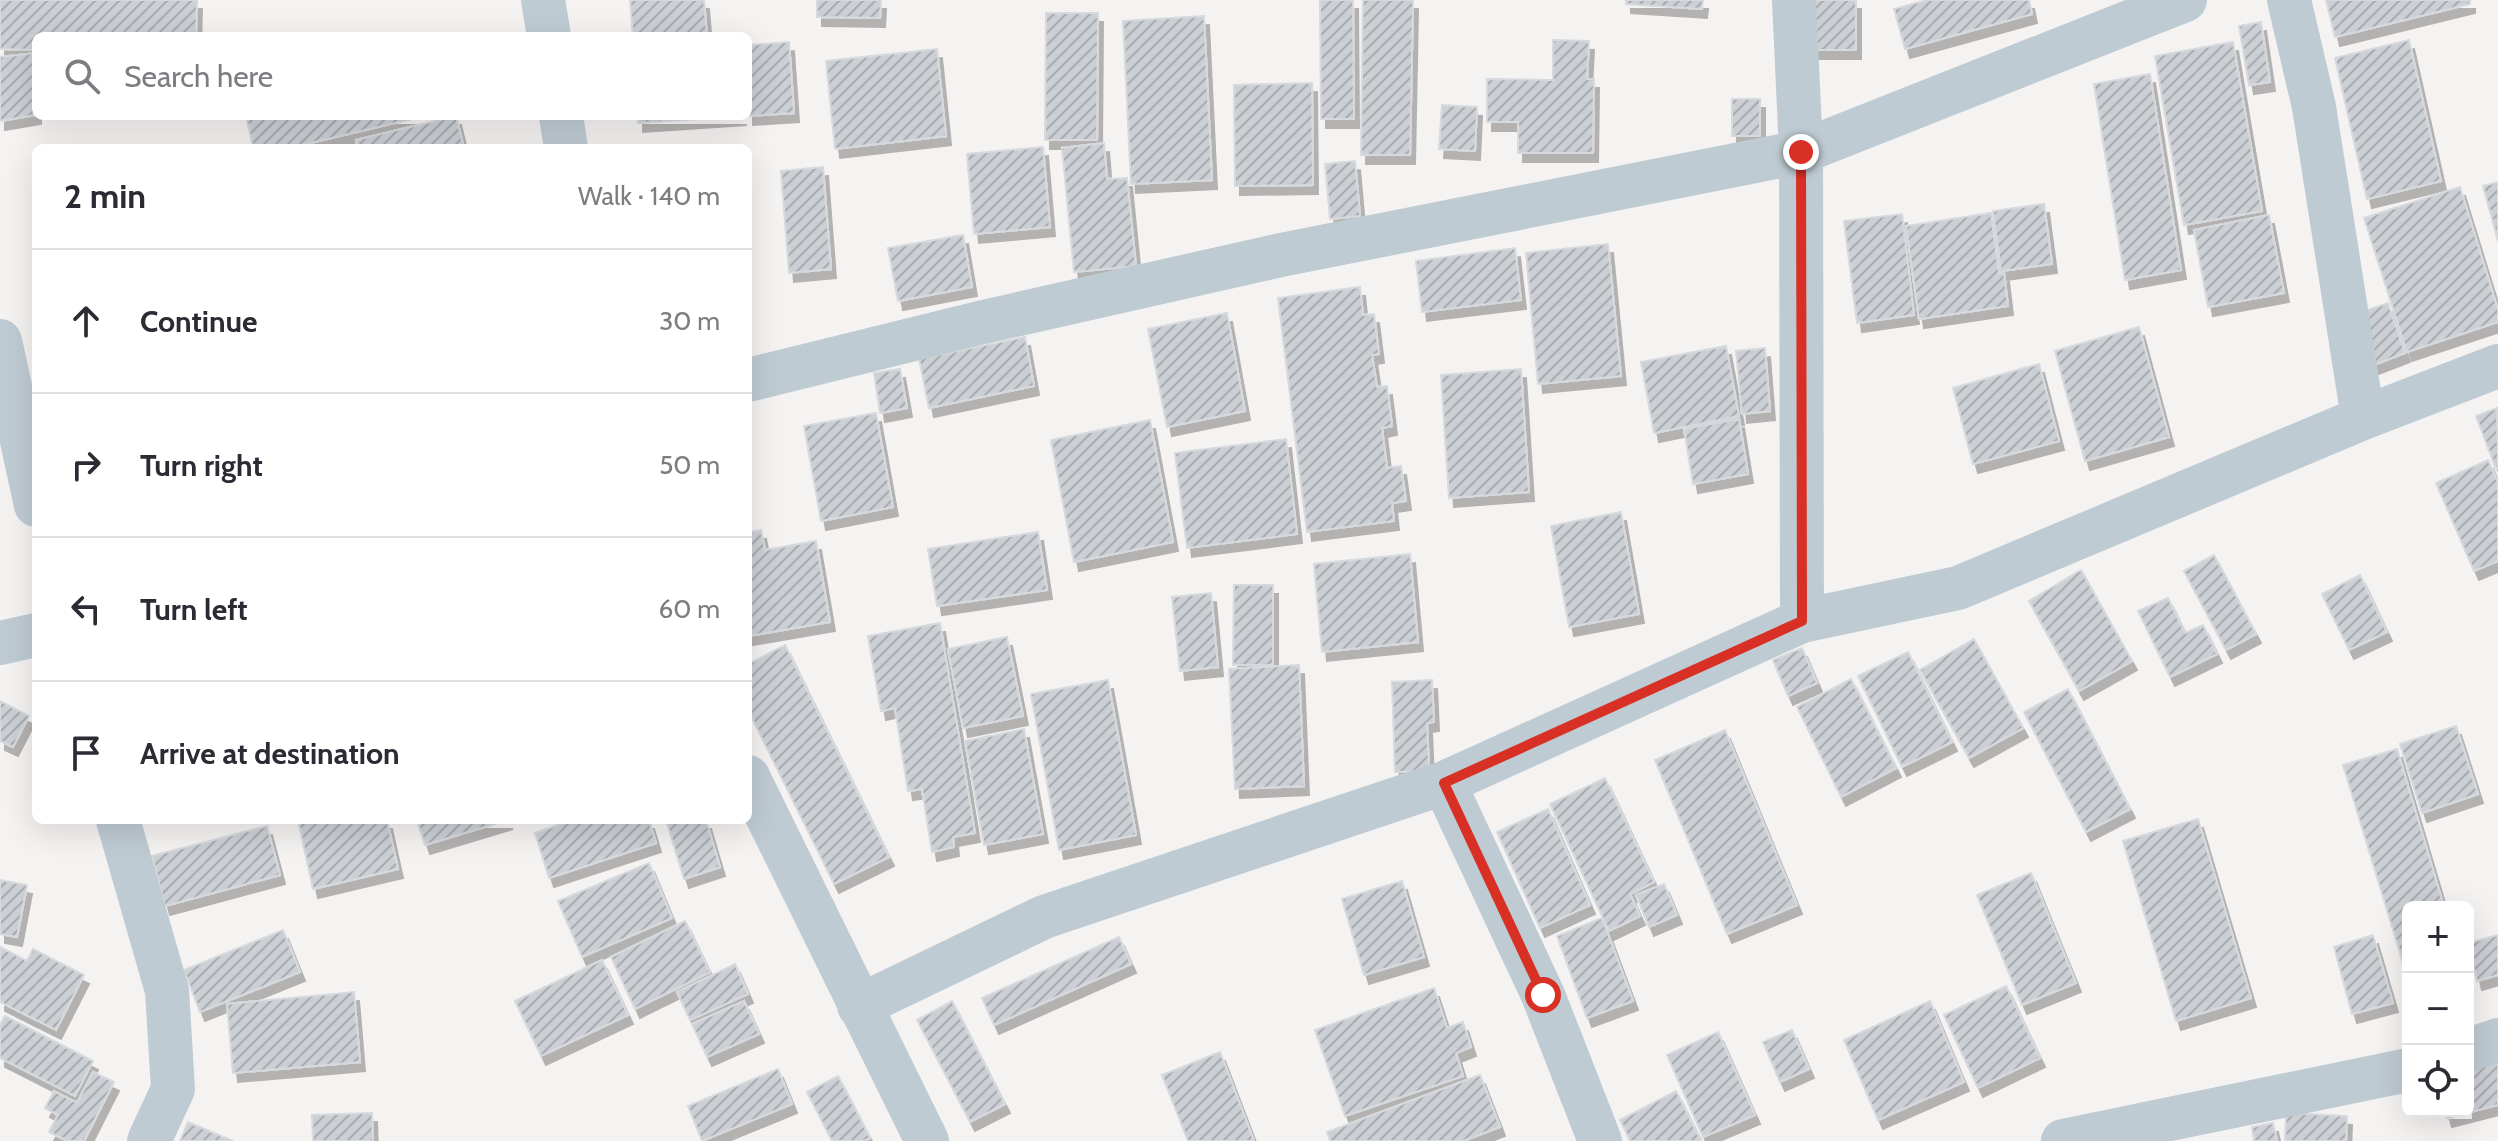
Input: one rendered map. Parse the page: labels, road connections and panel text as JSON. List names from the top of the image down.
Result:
{
  "page": {
    "search": "Search here",
    "heading": ["2 min", "Walk · 140 m"],
    "list": [
      ["Continue", "30 m"],
      ["Turn right", "50 m"],
      ["Turn left", "60 m"],
      "Arrive at destination"
    ],
    "map_buttons": ["+", "−"]
  }
}
